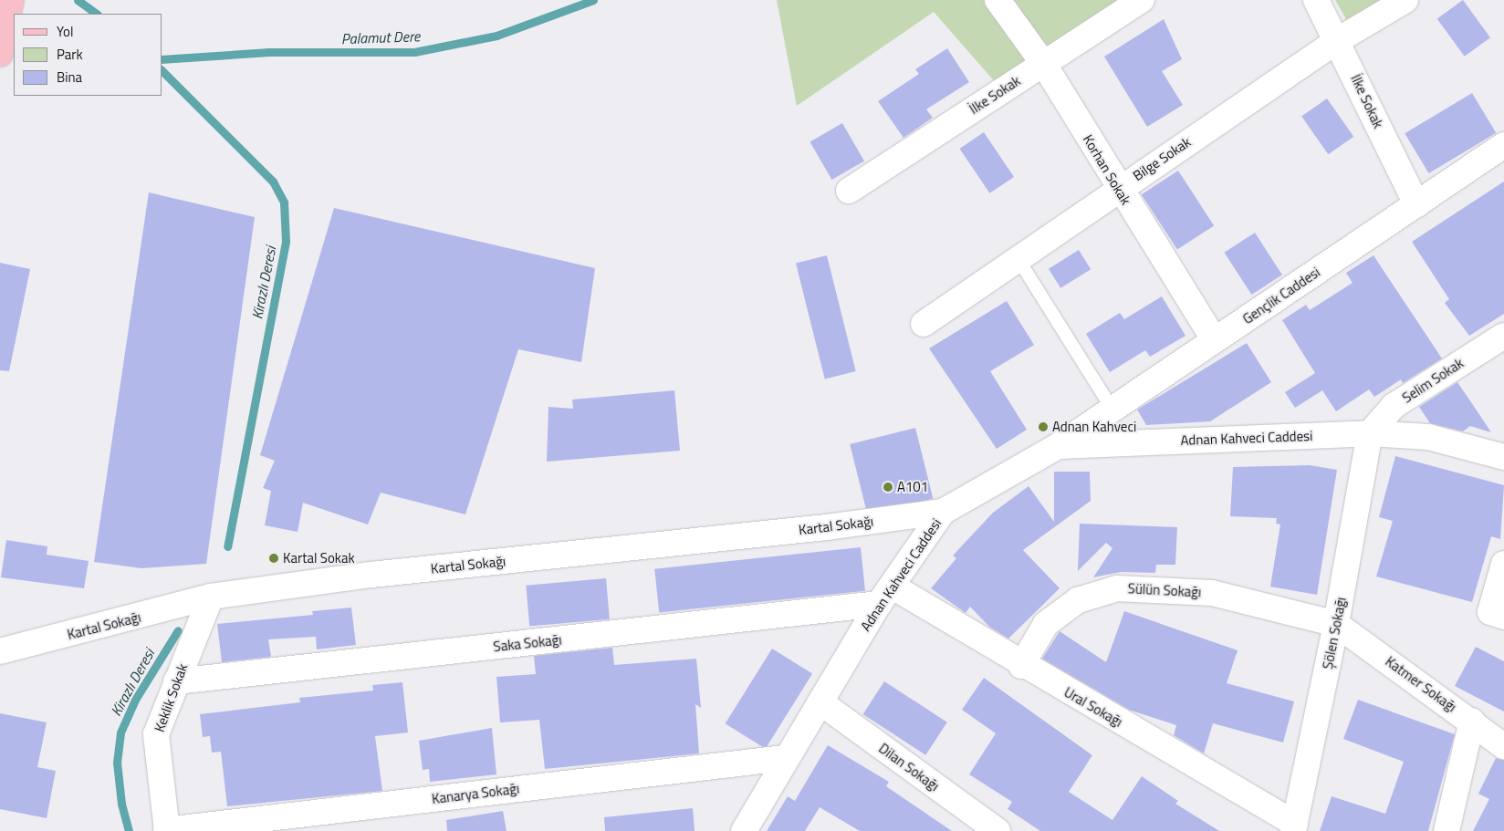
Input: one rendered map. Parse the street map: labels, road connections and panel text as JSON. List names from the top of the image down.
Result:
{
  "streets": {
    "street": [
      "İlke Sokak",
      "Bilge Sokak",
      "Korhan Sokak",
      "Gençlik Caddesi",
      "Selim Sokak",
      "Adnan Kahveci Caddesi",
      "Kartal Sokağı",
      "Sülün Sokağı",
      "Şölen Sokağı",
      "Saka Sokağı",
      "Katmer Sokağı",
      "Keklik Sokak",
      "Ural Sokağı",
      "Dilan Sokağı",
      "Kanarya Sokağı"
    ]
  },
  "crossings": [
    ["İlke Sokak", "Bilge Sokak"],
    ["İlke Sokak", "Korhan Sokak"],
    ["İlke Sokak", "Gençlik Caddesi"],
    ["Bilge Sokak", "Korhan Sokak"],
    ["Korhan Sokak", "Gençlik Caddesi"],
    ["Gençlik Caddesi", "Adnan Kahveci Caddesi"],
    ["Selim Sokak", "Adnan Kahveci Caddesi"],
    ["Selim Sokak", "Şölen Sokağı"],
    ["Adnan Kahveci Caddesi", "Kartal Sokağı"],
    ["Adnan Kahveci Caddesi", "Şölen Sokağı"],
    ["Adnan Kahveci Caddesi", "Saka Sokağı"],
    ["Adnan Kahveci Caddesi", "Ural Sokağı"],
    ["Adnan Kahveci Caddesi", "Dilan Sokağı"],
    ["Adnan Kahveci Caddesi", "Kanarya Sokağı"],
    ["Kartal Sokağı", "Keklik Sokak"],
    ["Sülün Sokağı", "Şölen Sokağı"],
    ["Sülün Sokağı", "Katmer Sokağı"],
    ["Sülün Sokağı", "Ural Sokağı"],
    ["Şölen Sokağı", "Katmer Sokağı"],
    ["Şölen Sokağı", "Ural Sokağı"],
    ["Saka Sokağı", "Keklik Sokak"],
    ["Saka Sokağı", "Ural Sokağı"],
    ["Keklik Sokak", "Kanarya Sokağı"]
  ],
  "water": ["Palamut Dere", "Kirazlı Deresi"],
  "places": ["Adnan Kahveci", "A101", "Kartal Sokak"],
  "legend": ["Yol", "Park", "Bina"]
}
